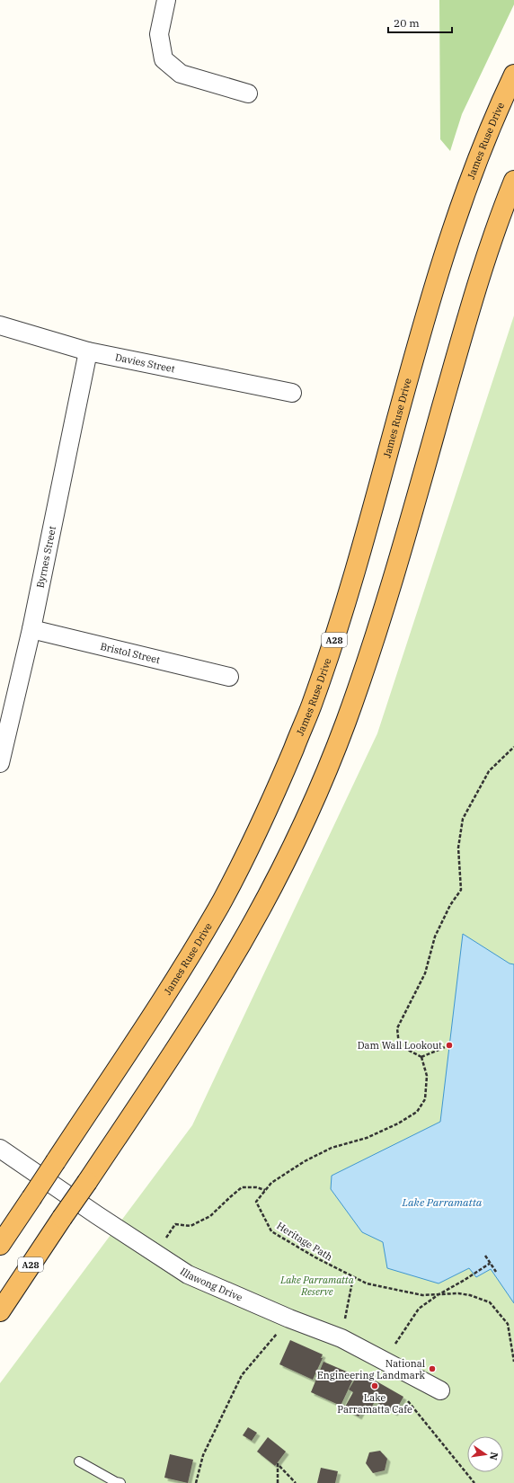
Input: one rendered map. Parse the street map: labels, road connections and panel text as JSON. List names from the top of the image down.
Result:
{
  "streets": {
    "highway": ["James Ruse Drive", "A28"],
    "street": [
      "Davies Street",
      "Byrnes Street",
      "Bristol Street",
      "Illawong Drive"
    ],
    "path": ["Heritage Path"]
  },
  "crossings": [
    ["Davies Street", "Byrnes Street"],
    ["Byrnes Street", "Bristol Street"]
  ],
  "water": ["Lake Parramatta"],
  "parks": ["Lake Parramatta Reserve"],
  "places": ["Dam Wall Lookout", "National Engineering Landmark", "Lake Parramatta Cafe"],
  "scale_bar": "20 m",
  "north": "right"
}
